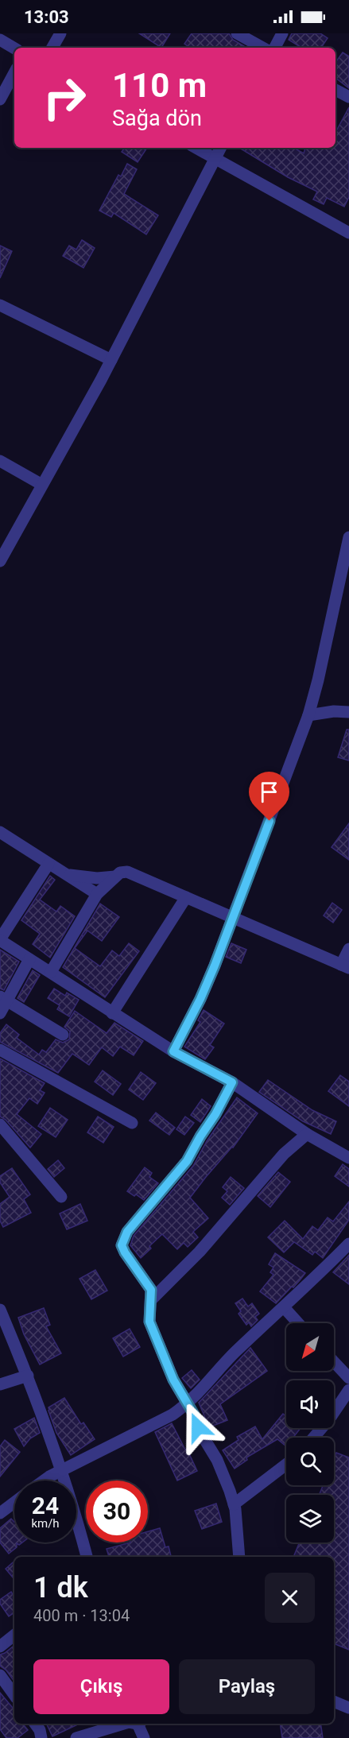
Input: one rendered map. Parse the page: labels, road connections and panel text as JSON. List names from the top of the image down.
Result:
{
  "north": "bottom left",
  "page": {
    "status": "13:03",
    "turn": ["110 m", "Sağa dön"],
    "speed": "24 km/h",
    "limit": "30",
    "heading": ["1 dk", "400 m · 13:04"],
    "buttons": ["Çıkış", "Paylaş"]
  }
}
